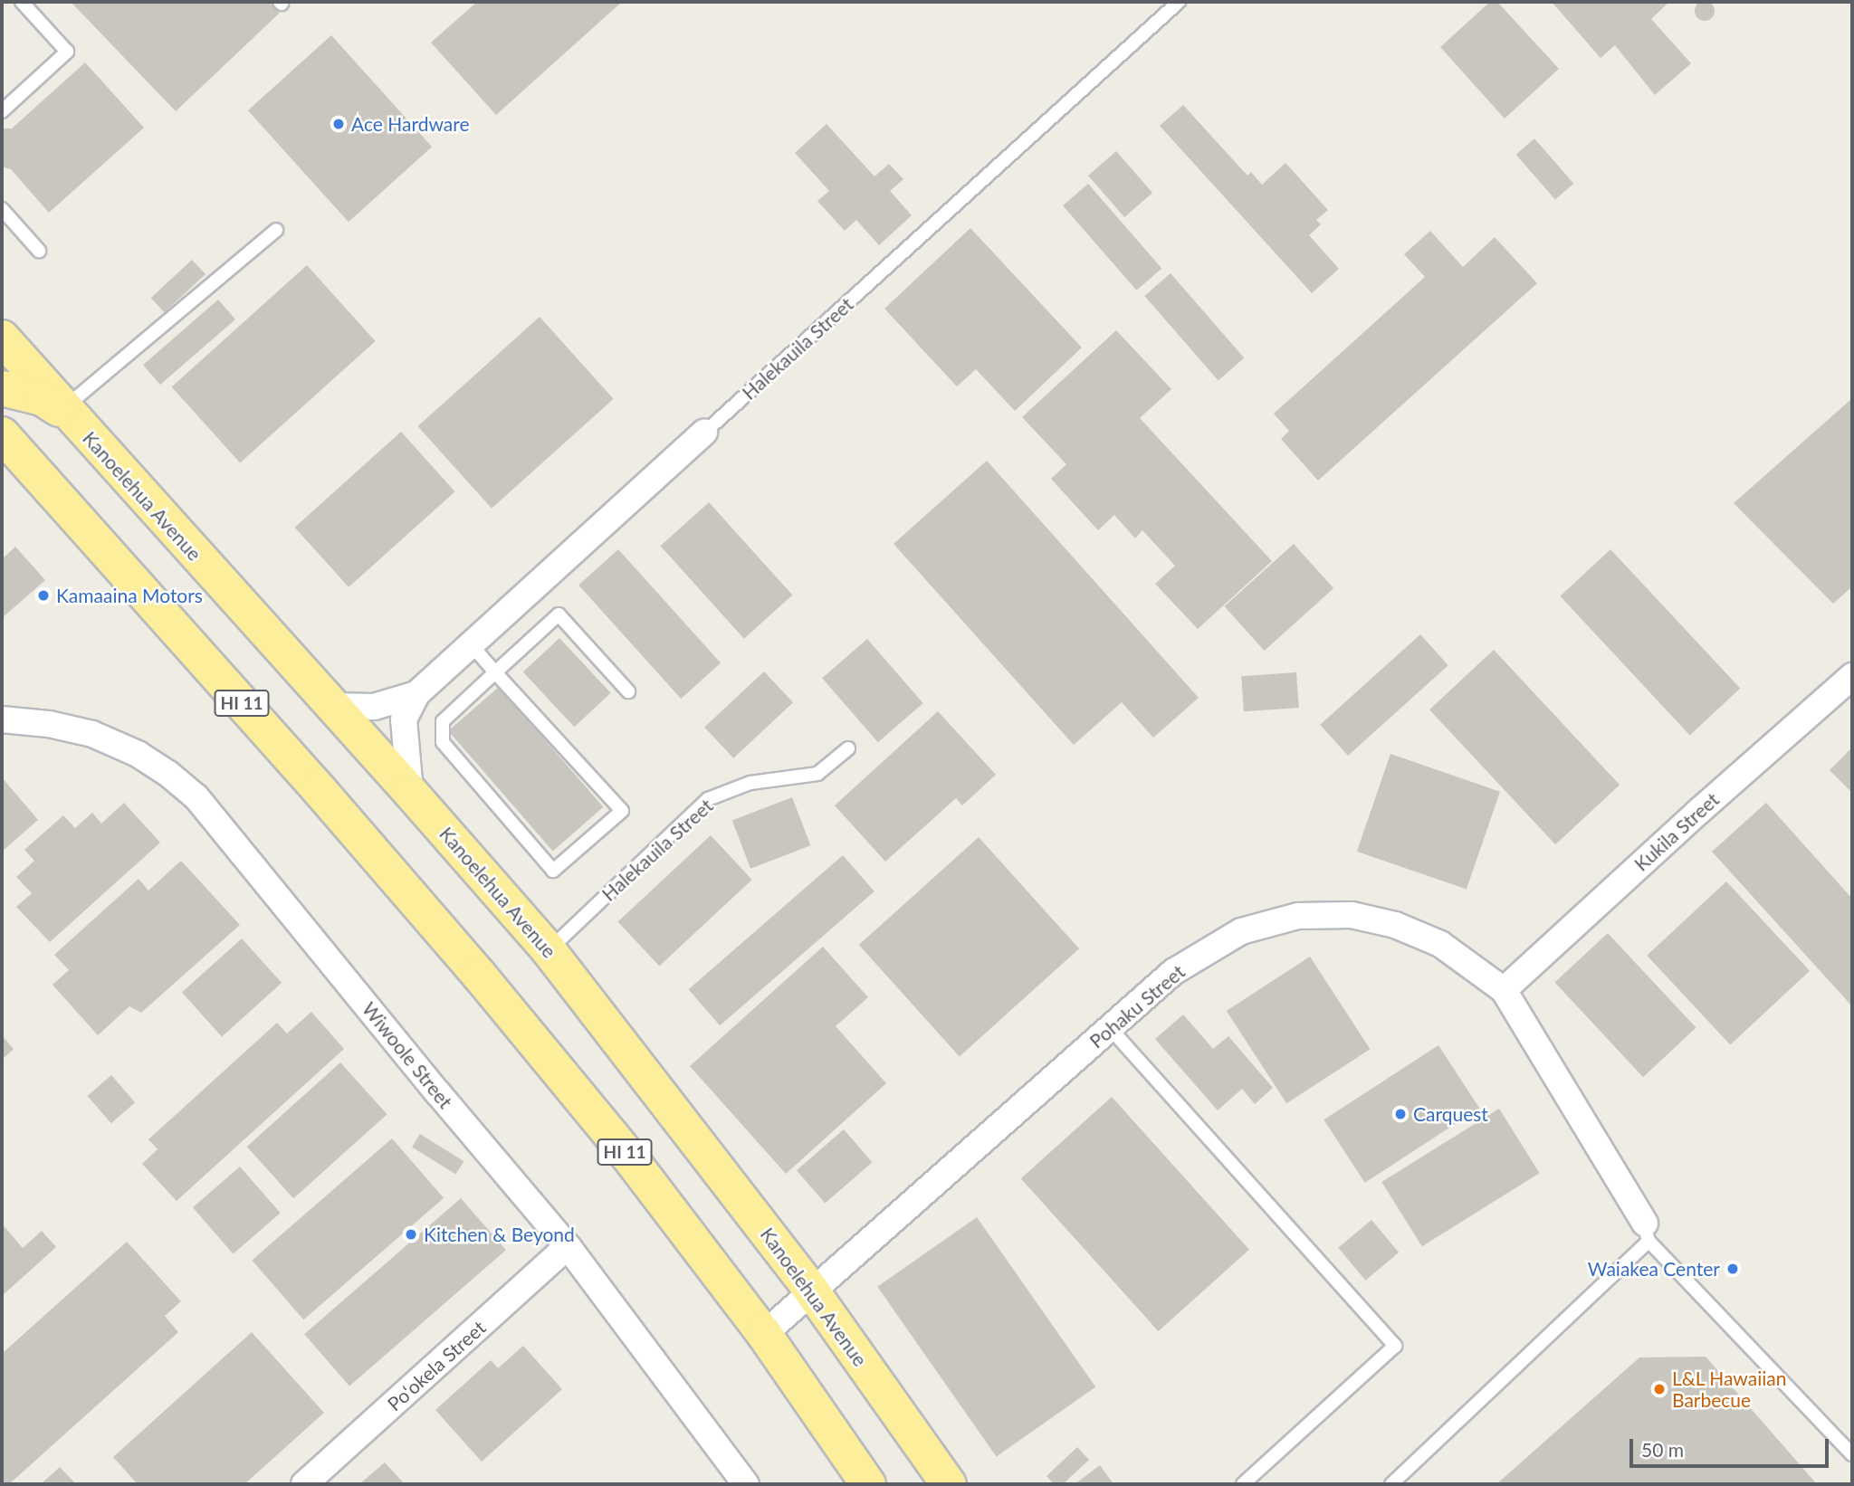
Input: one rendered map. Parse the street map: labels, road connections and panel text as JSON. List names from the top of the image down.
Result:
{
  "streets": {
    "highway": ["Kanoelehua Avenue", "HI 11"],
    "street": [
      "Halekauila Street",
      "Kukila Street",
      "Pohaku Street",
      "Wiwoole Street",
      "Po‘okela Street"
    ]
  },
  "crossings": [
    ["Halekauila Street", "Kanoelehua Avenue"],
    ["Kanoelehua Avenue", "Pohaku Street"],
    ["HI 11", "Pohaku Street"],
    ["Kukila Street", "Pohaku Street"],
    ["Wiwoole Street", "Po‘okela Street"]
  ],
  "places": [
    "Ace Hardware",
    "Kamaaina Motors",
    "Carquest",
    "Kitchen & Beyond",
    "Waiakea Center",
    "L&L Hawaiian Barbecue"
  ],
  "scale_bar": "50 m"
}
